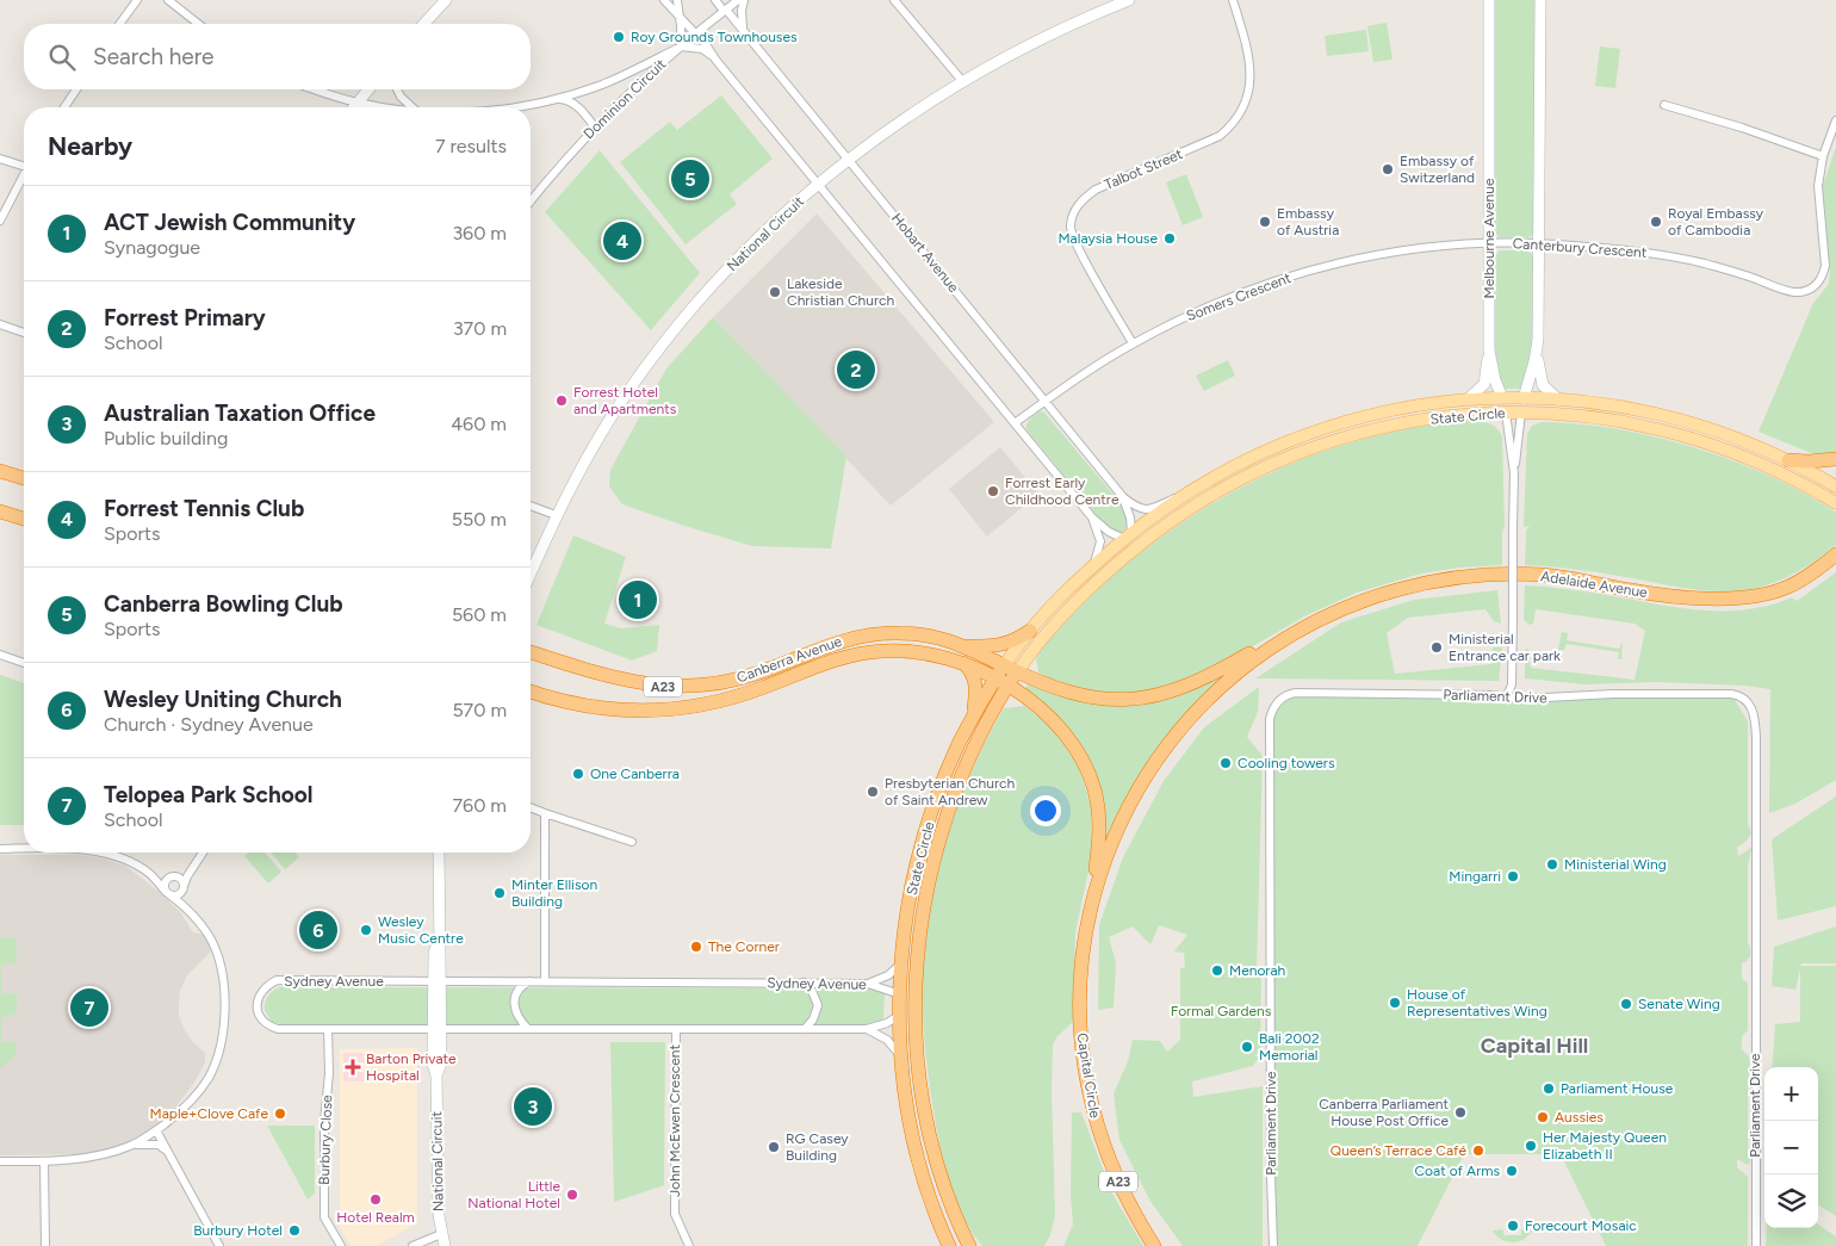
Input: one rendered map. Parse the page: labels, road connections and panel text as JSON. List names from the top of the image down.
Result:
{
  "streets": {
    "highway": [
      "State Circle",
      "Adelaide Avenue",
      "Canberra Avenue",
      "A23",
      "Sydney Avenue",
      "Capital Circle"
    ],
    "main road": ["Melbourne Avenue"],
    "street": [
      "Dominion Circuit",
      "Talbot Street",
      "National Circuit",
      "Canterbury Crescent",
      "Hobart Avenue",
      "Somers Crescent",
      "Parliament Drive",
      "John McEwen Crescent",
      "Burbury Close"
    ]
  },
  "crossings": [
    ["Dominion Circuit", "Hobart Avenue"],
    ["Talbot Street", "Somers Crescent"],
    ["National Circuit", "Hobart Avenue"],
    ["National Circuit", "Sydney Avenue"],
    ["Melbourne Avenue", "Canterbury Crescent"],
    ["Melbourne Avenue", "Somers Crescent"],
    ["Melbourne Avenue", "State Circle"],
    ["Melbourne Avenue", "Parliament Drive"],
    ["Canterbury Crescent", "Somers Crescent"],
    ["Hobart Avenue", "Somers Crescent"],
    ["Hobart Avenue", "State Circle"],
    ["State Circle", "Canberra Avenue"],
    ["State Circle", "A23"],
    ["State Circle", "Sydney Avenue"],
    ["Adelaide Avenue", "Canberra Avenue"],
    ["Adelaide Avenue", "A23"],
    ["Adelaide Avenue", "Capital Circle"],
    ["Canberra Avenue", "A23"],
    ["A23", "Capital Circle"],
    ["Sydney Avenue", "John McEwen Crescent"],
    ["Sydney Avenue", "Burbury Close"]
  ],
  "districts": ["Capital Hill"],
  "parks": ["Formal Gardens"],
  "places": {
    "other": [
      "Roy Grounds Townhouses",
      "Embassy of Switzerland",
      "Embassy of Austria",
      "Royal Embassy of Cambodia",
      "Malaysia House",
      "Lakeside Christian Church",
      "Forrest Hotel and Apartments",
      "Forrest Early Childhood Centre",
      "Ministerial Entrance car park",
      "Cooling towers",
      "One Canberra",
      "Presbyterian Church of Saint Andrew",
      "Ministerial Wing",
      "Mingarri",
      "Minter Ellison Building",
      "Wesley Music Centre",
      "The Corner",
      "Menorah",
      "House of Representatives Wing",
      "Senate Wing",
      "Bali 2002 Memorial",
      "Parliament House",
      "Canberra Parliament House Post Office",
      "Maple+Clove Cafe",
      "Aussies",
      "Her Majesty Queen Elizabeth II",
      "RG Casey Building",
      "Queen’s Terrace Café",
      "Coat of Arms",
      "Little National Hotel",
      "Hotel Realm",
      "Forecourt Mosaic",
      "Burbury Hotel"
    ],
    "health": ["Barton Private Hospital"]
  },
  "page": {
    "search": "Search here",
    "heading": ["Nearby", "7 results"],
    "pins": [
      "5",
      "4",
      "2",
      "1",
      "6",
      "7",
      "3"
    ],
    "list": [
      {
        "mark": "1",
        "name": "ACT Jewish Community",
        "note": "Synagogue",
        "value": "360 m"
      },
      {
        "mark": "2",
        "name": "Forrest Primary",
        "note": "School",
        "value": "370 m"
      },
      {
        "mark": "3",
        "name": "Australian Taxation Office",
        "note": "Public building",
        "value": "460 m"
      },
      {
        "mark": "4",
        "name": "Forrest Tennis Club",
        "note": "Sports",
        "value": "550 m"
      },
      {
        "mark": "5",
        "name": "Canberra Bowling Club",
        "note": "Sports",
        "value": "560 m"
      },
      {
        "mark": "6",
        "name": "Wesley Uniting Church",
        "note": "Church · Sydney Avenue",
        "value": "570 m"
      },
      {
        "mark": "7",
        "name": "Telopea Park School",
        "note": "School",
        "value": "760 m"
      }
    ],
    "map_buttons": ["+", "−"]
  }
}
